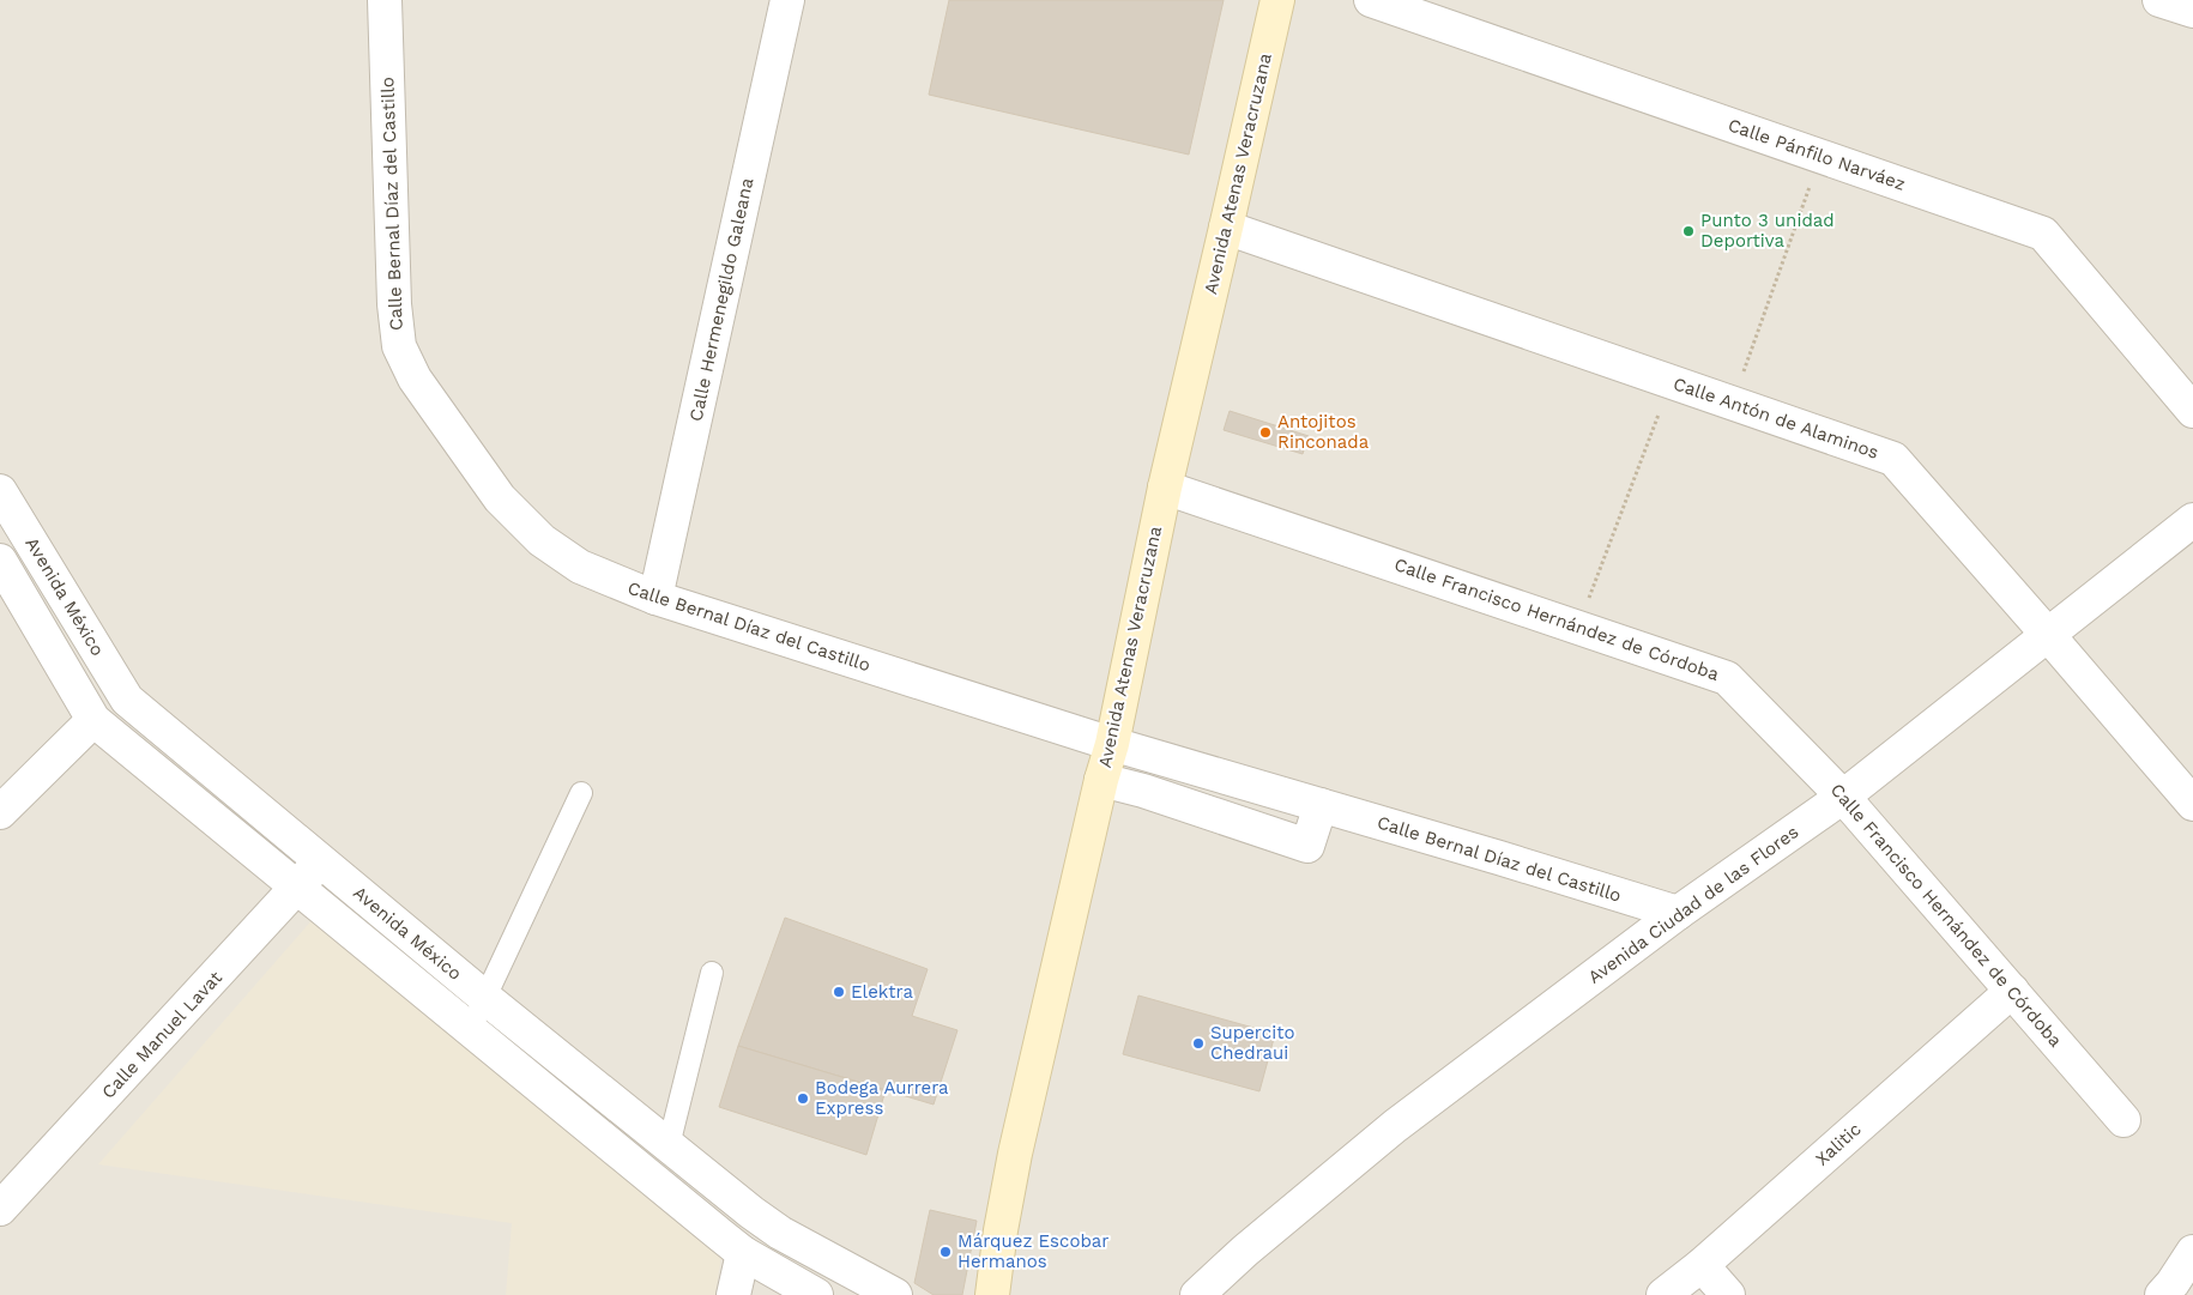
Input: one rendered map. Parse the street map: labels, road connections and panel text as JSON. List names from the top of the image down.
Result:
{
  "streets": {
    "main road": ["Avenida Atenas Veracruzana"],
    "street": [
      "Calle Pánfilo Narváez",
      "Calle Bernal Díaz del Castillo",
      "Calle Hermenegildo Galeana",
      "Calle Antón de Alaminos",
      "Avenida México",
      "Calle Francisco Hernández de Córdoba",
      "Avenida Ciudad de las Flores",
      "Calle Manuel Lavat",
      "Xalitic"
    ]
  },
  "crossings": [
    ["Avenida Atenas Veracruzana", "Calle Bernal Díaz del Castillo"],
    ["Avenida Atenas Veracruzana", "Calle Antón de Alaminos"],
    ["Avenida Atenas Veracruzana", "Calle Francisco Hernández de Córdoba"],
    ["Calle Bernal Díaz del Castillo", "Calle Hermenegildo Galeana"],
    ["Calle Bernal Díaz del Castillo", "Avenida Ciudad de las Flores"],
    ["Calle Antón de Alaminos", "Avenida Ciudad de las Flores"],
    ["Avenida México", "Calle Manuel Lavat"],
    ["Calle Francisco Hernández de Córdoba", "Avenida Ciudad de las Flores"],
    ["Calle Francisco Hernández de Córdoba", "Xalitic"]
  ],
  "places": [
    "Punto 3 unidad Deportiva",
    "Antojitos Rinconada",
    "Elektra",
    "Supercito Chedraui",
    "Bodega Aurrera Express",
    "Márquez Escobar Hermanos"
  ]
}
